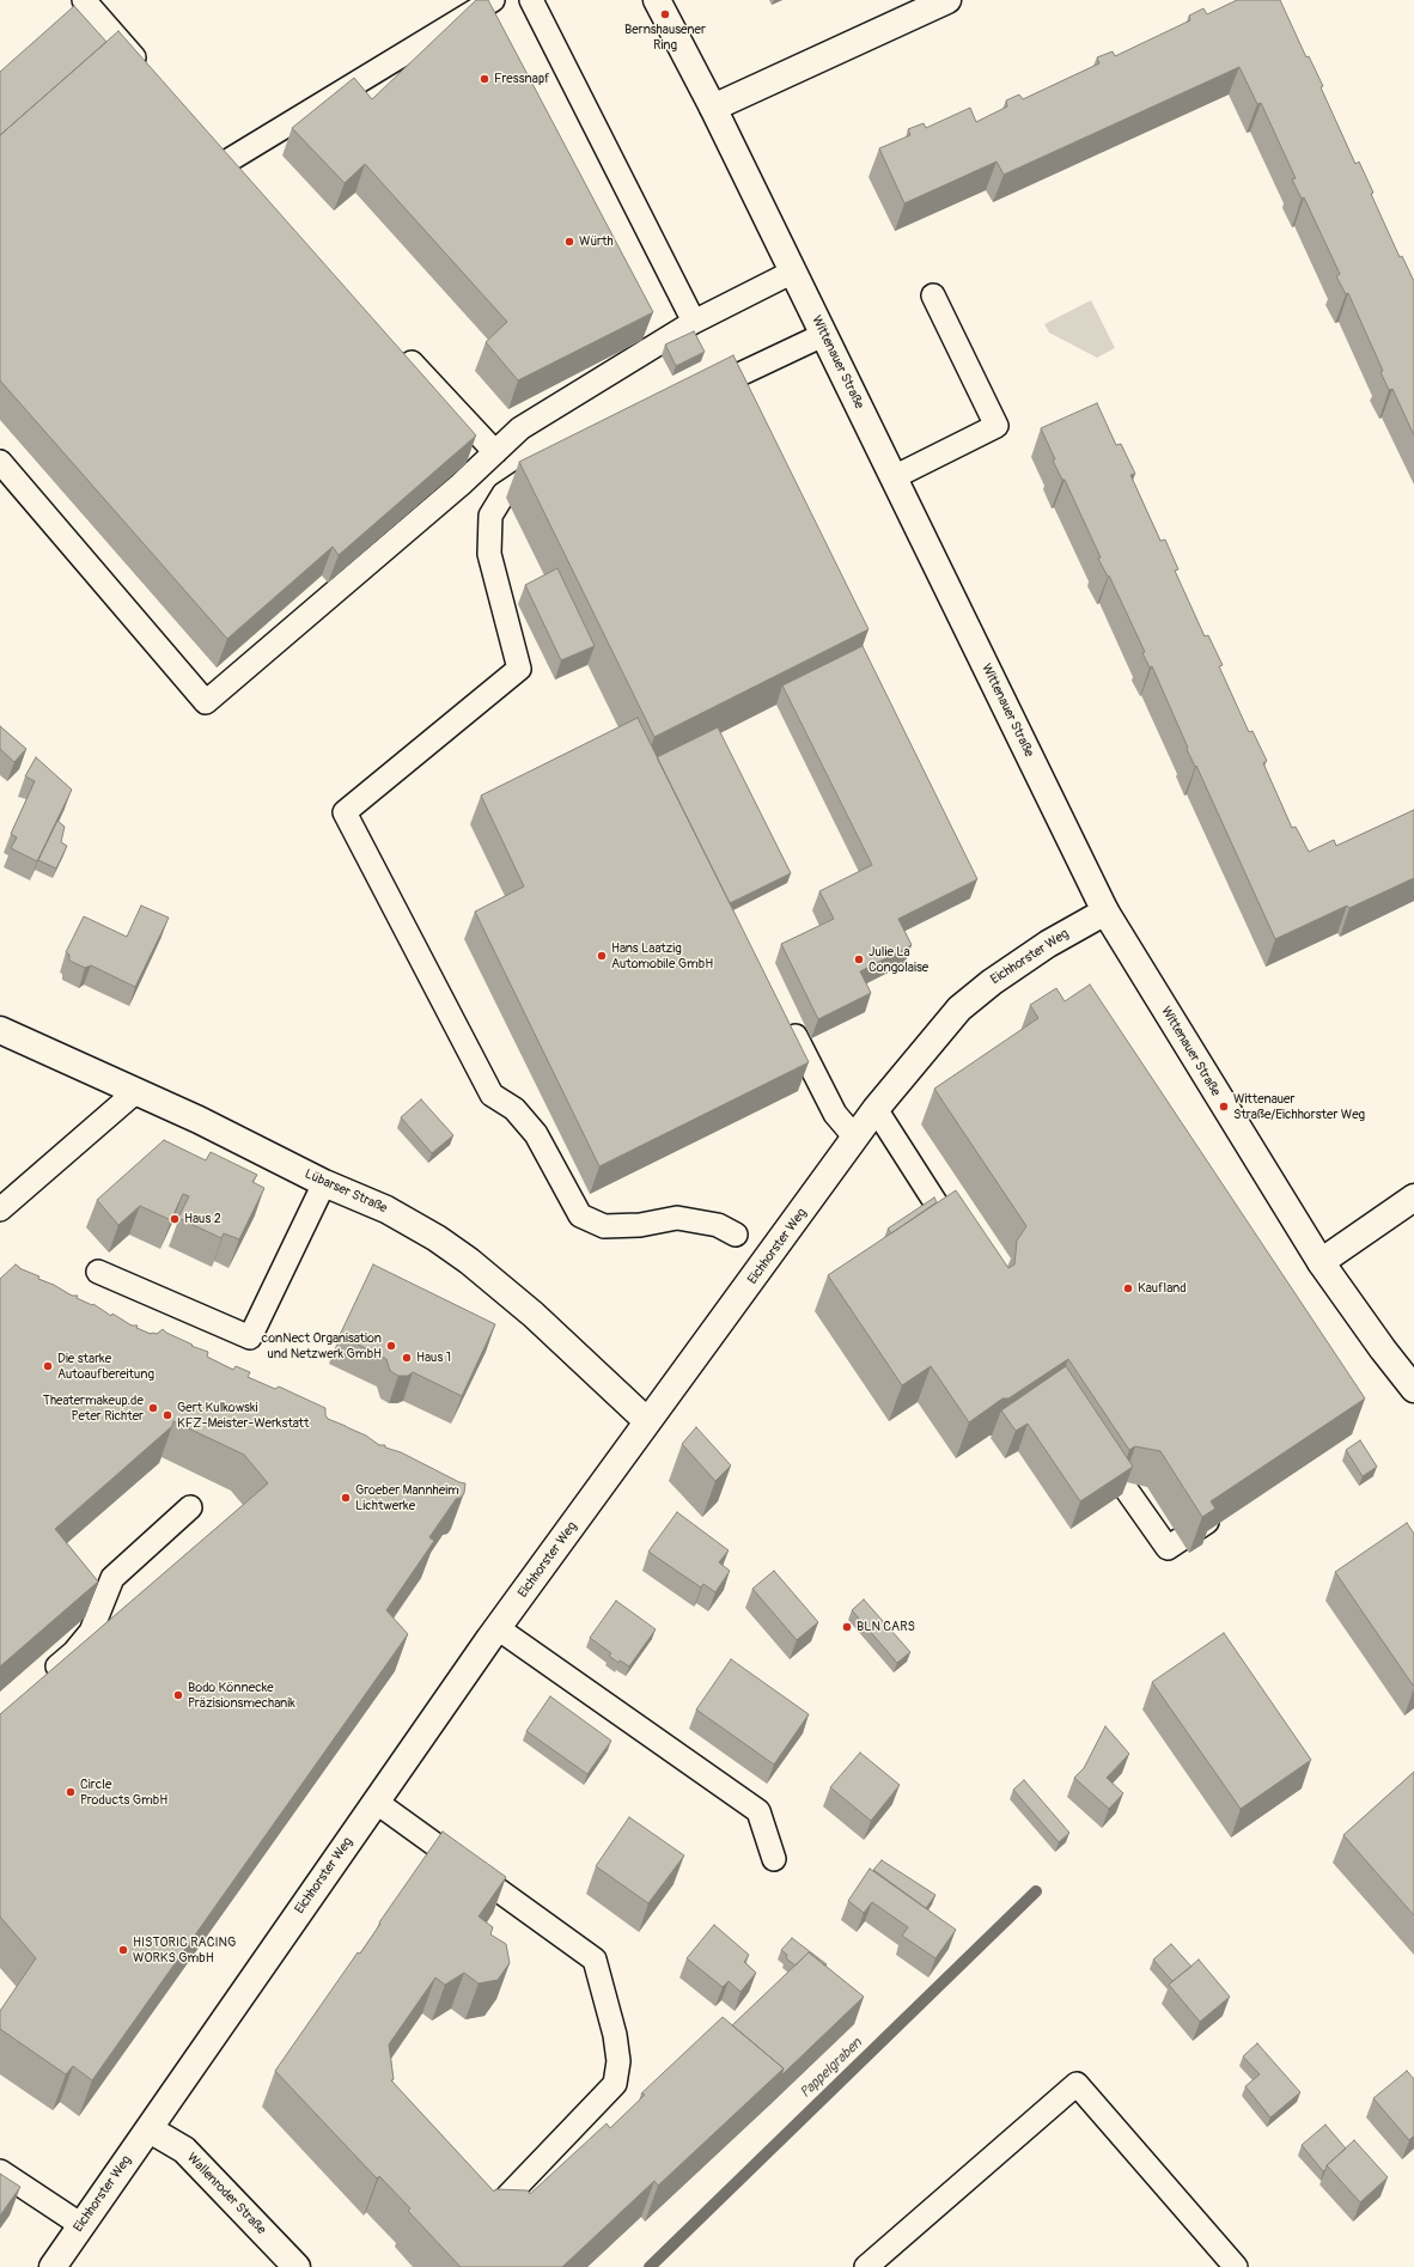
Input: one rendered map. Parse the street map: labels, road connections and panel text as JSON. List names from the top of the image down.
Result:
{
  "streets": {
    "main road": [
      "Wittenauer Straße",
      "Eichhorster Weg",
      "Lübarser Straße",
      "Wallenroder Straße"
    ]
  },
  "crossings": [
    ["Wittenauer Straße", "Eichhorster Weg"],
    ["Eichhorster Weg", "Lübarser Straße"],
    ["Eichhorster Weg", "Wallenroder Straße"]
  ],
  "water": ["Pappelgraben"],
  "places": [
    "Bernshausener Ring",
    "Fressnapf",
    "Würth",
    "Hans Laatzig Automobile GmbH",
    "Julie La Congolaise",
    "Wittenauer Straße/Eichhorster Weg",
    "Haus 2",
    "Kaufland",
    "conNect Organisation und Netzwerk GmbH",
    "Haus 1",
    "Die starke Autoaufbereitung",
    "Theatermakeup.de Peter Richter",
    "Gert Kulkowski KFZ-Meister-Werkstatt",
    "Groeber Mannheim Lichtwerke",
    "BLN CARS",
    "Bodo Könnecke Präzisionsmechanik",
    "Circle Products GmbH",
    "HISTORIC RACING WORKS GmbH"
  ]
}
